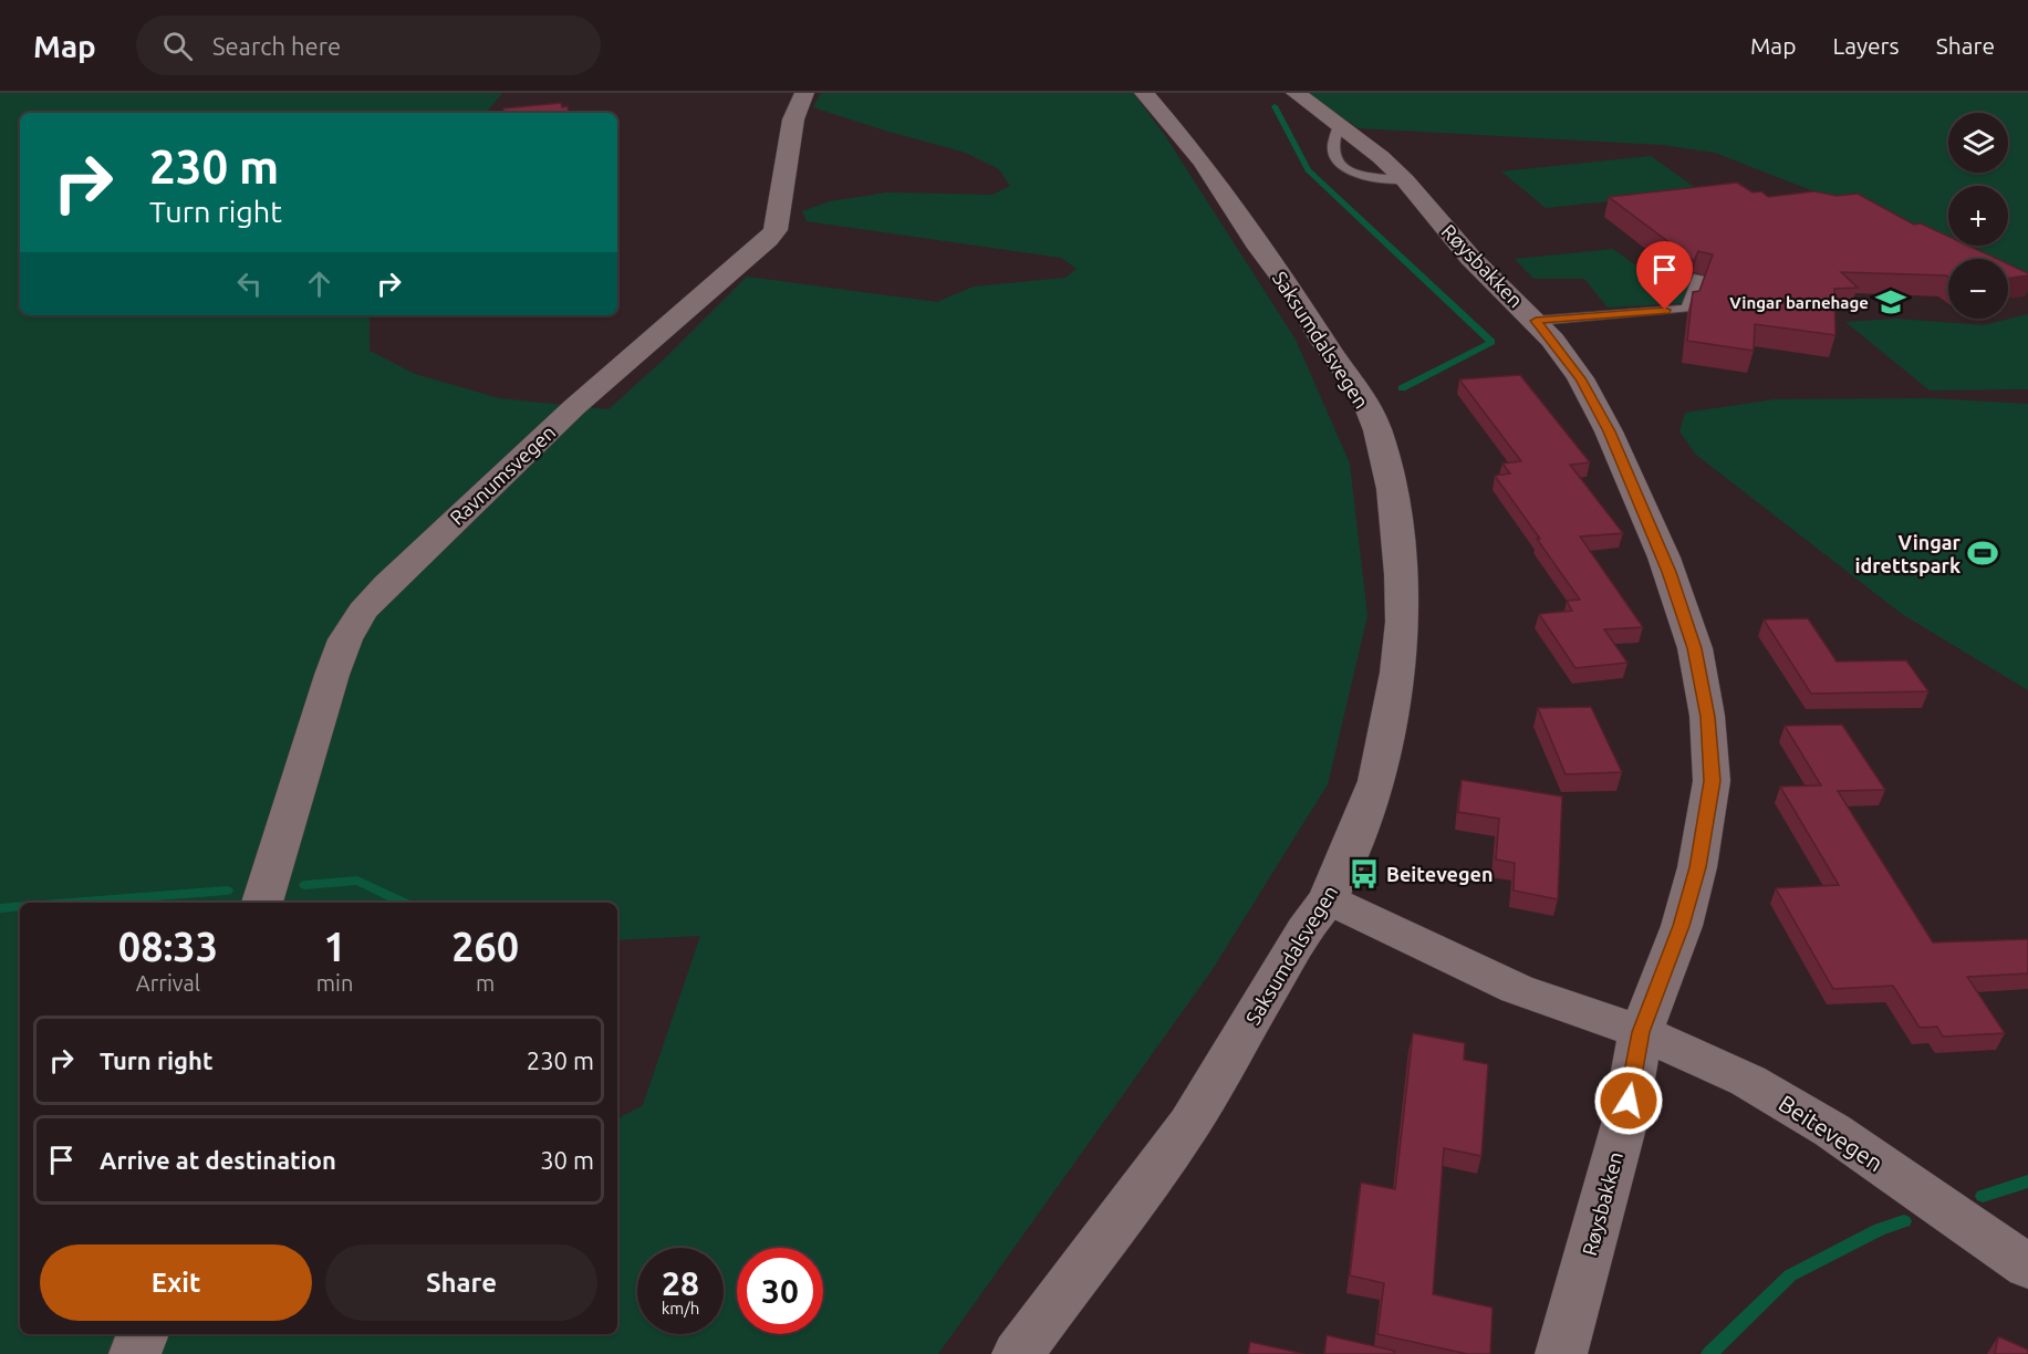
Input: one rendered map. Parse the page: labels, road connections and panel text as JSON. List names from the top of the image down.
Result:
{
  "streets": {
    "street": [
      "Røysbakken",
      "Saksumdalsvegen",
      "Ravnumsvegen",
      "Beitevegen"
    ]
  },
  "crossings": [
    ["Røysbakken", "Beitevegen"],
    ["Saksumdalsvegen", "Beitevegen"]
  ],
  "places": {
    "school or university": ["Vingar barnehage"],
    "sports": ["Vingar idrettspark"],
    "bus stop": ["Beitevegen"]
  },
  "page": {
    "header": "Map",
    "search": "Search here",
    "nav": ["Map", "Layers", "Share"],
    "map_buttons": ["+", "−"],
    "turn": ["230 m", "Turn right"],
    "eta": [
      "08:33",
      "Arrival",
      "1",
      "min",
      "260",
      "m"
    ],
    "list": [
      {
        "name": "Turn right",
        "value": "230 m"
      },
      {
        "name": "Arrive at destination",
        "value": "30 m"
      }
    ],
    "buttons": ["Exit", "Share"],
    "speed": "28 km/h",
    "limit": "30"
  }
}
